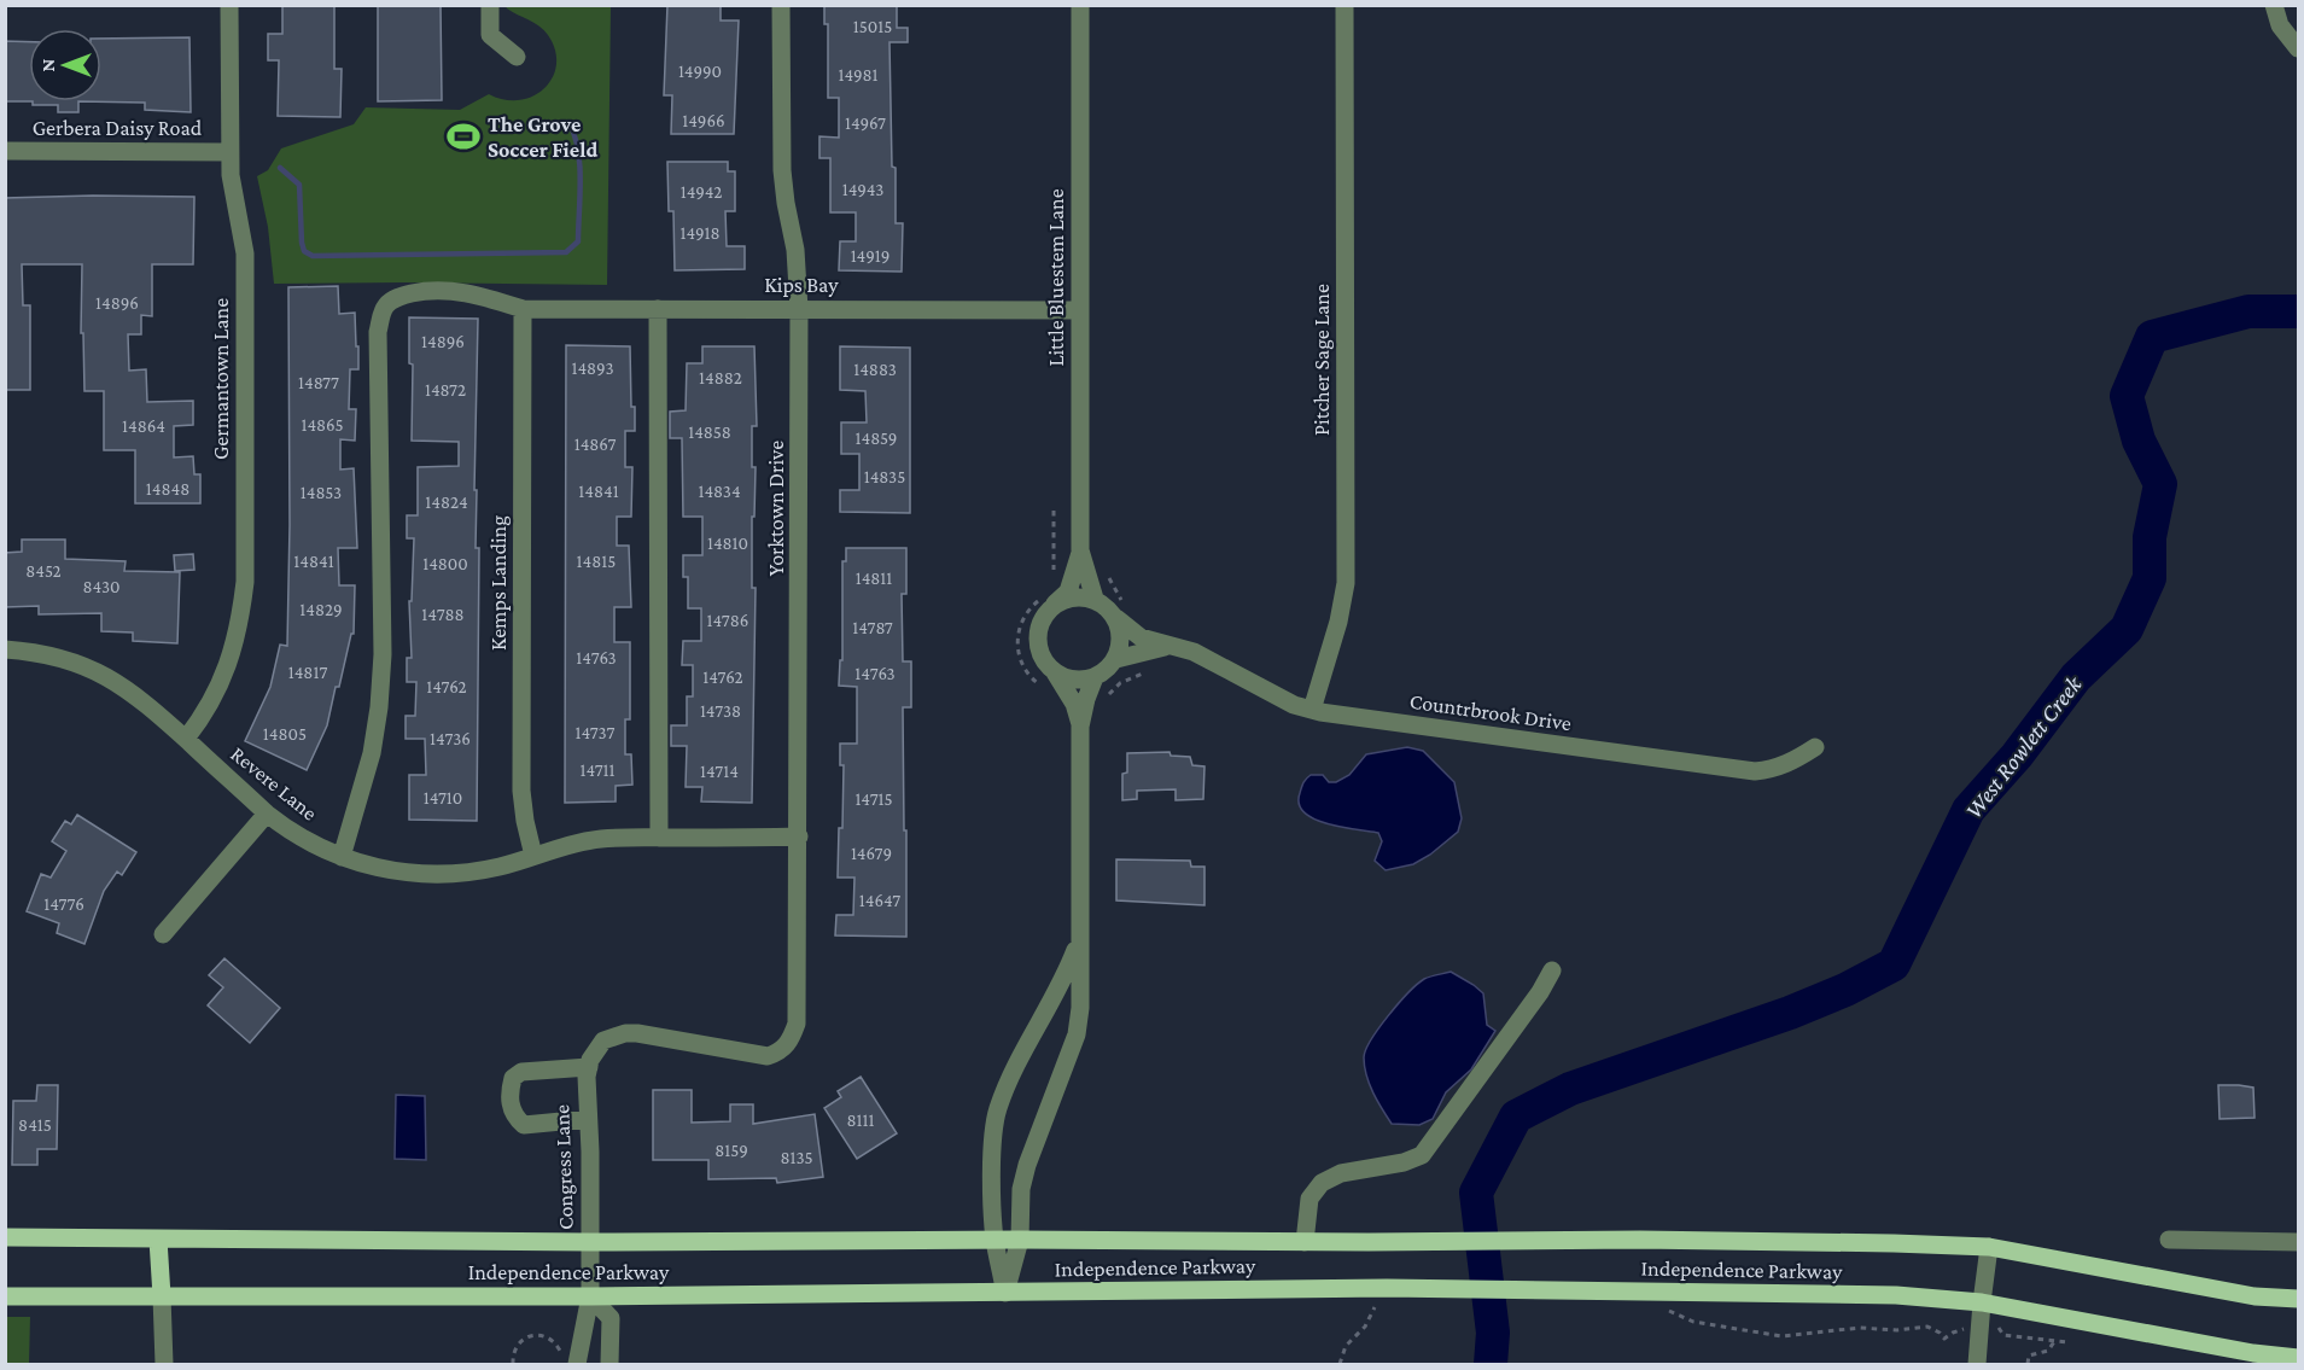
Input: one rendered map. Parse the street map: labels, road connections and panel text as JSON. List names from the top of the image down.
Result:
{
  "streets": {
    "main road": ["Independence Parkway"],
    "street": [
      "Gerbera Daisy Road",
      "Little Bluestem Lane",
      "Kips Bay",
      "Pitcher Sage Lane",
      "Germantown Lane",
      "Yorktown Drive",
      "Kemps Landing",
      "Countrbrook Drive",
      "Revere Lane",
      "Congress Lane"
    ]
  },
  "crossings": [
    ["Gerbera Daisy Road", "Germantown Lane"],
    ["Little Bluestem Lane", "Kips Bay"],
    ["Little Bluestem Lane", "Countrbrook Drive"],
    ["Kips Bay", "Yorktown Drive"],
    ["Kips Bay", "Kemps Landing"],
    ["Kips Bay", "Revere Lane"],
    ["Pitcher Sage Lane", "Countrbrook Drive"],
    ["Germantown Lane", "Revere Lane"],
    ["Yorktown Drive", "Revere Lane"],
    ["Yorktown Drive", "Congress Lane"],
    ["Kemps Landing", "Revere Lane"],
    ["Congress Lane", "Independence Parkway"]
  ],
  "water": ["West Rowlett Creek"],
  "places": {
    "sports": ["The Grove Soccer Field"]
  },
  "house_numbers": [
    "15015",
    "14990",
    "14981",
    "14966",
    "14967",
    "14943",
    "14942",
    "14918",
    "14919",
    "14896",
    "14896",
    "14893",
    "14883",
    "14882",
    "14877",
    "14872",
    "14865",
    "14864",
    "14858",
    "14859",
    "14867",
    "14835",
    "14848",
    "14841",
    "14834",
    "14853",
    "14824",
    "14810",
    "14841",
    "14815",
    "14800",
    "8452",
    "14811",
    "8430",
    "14829",
    "14788",
    "14786",
    "14787",
    "14763",
    "14817",
    "14763",
    "14762",
    "14762",
    "14738",
    "14737",
    "14805",
    "14736",
    "14711",
    "14714",
    "14710",
    "14715",
    "14679",
    "14647",
    "14776",
    "8111",
    "8415",
    "8159",
    "8135"
  ],
  "north": "left"
}
